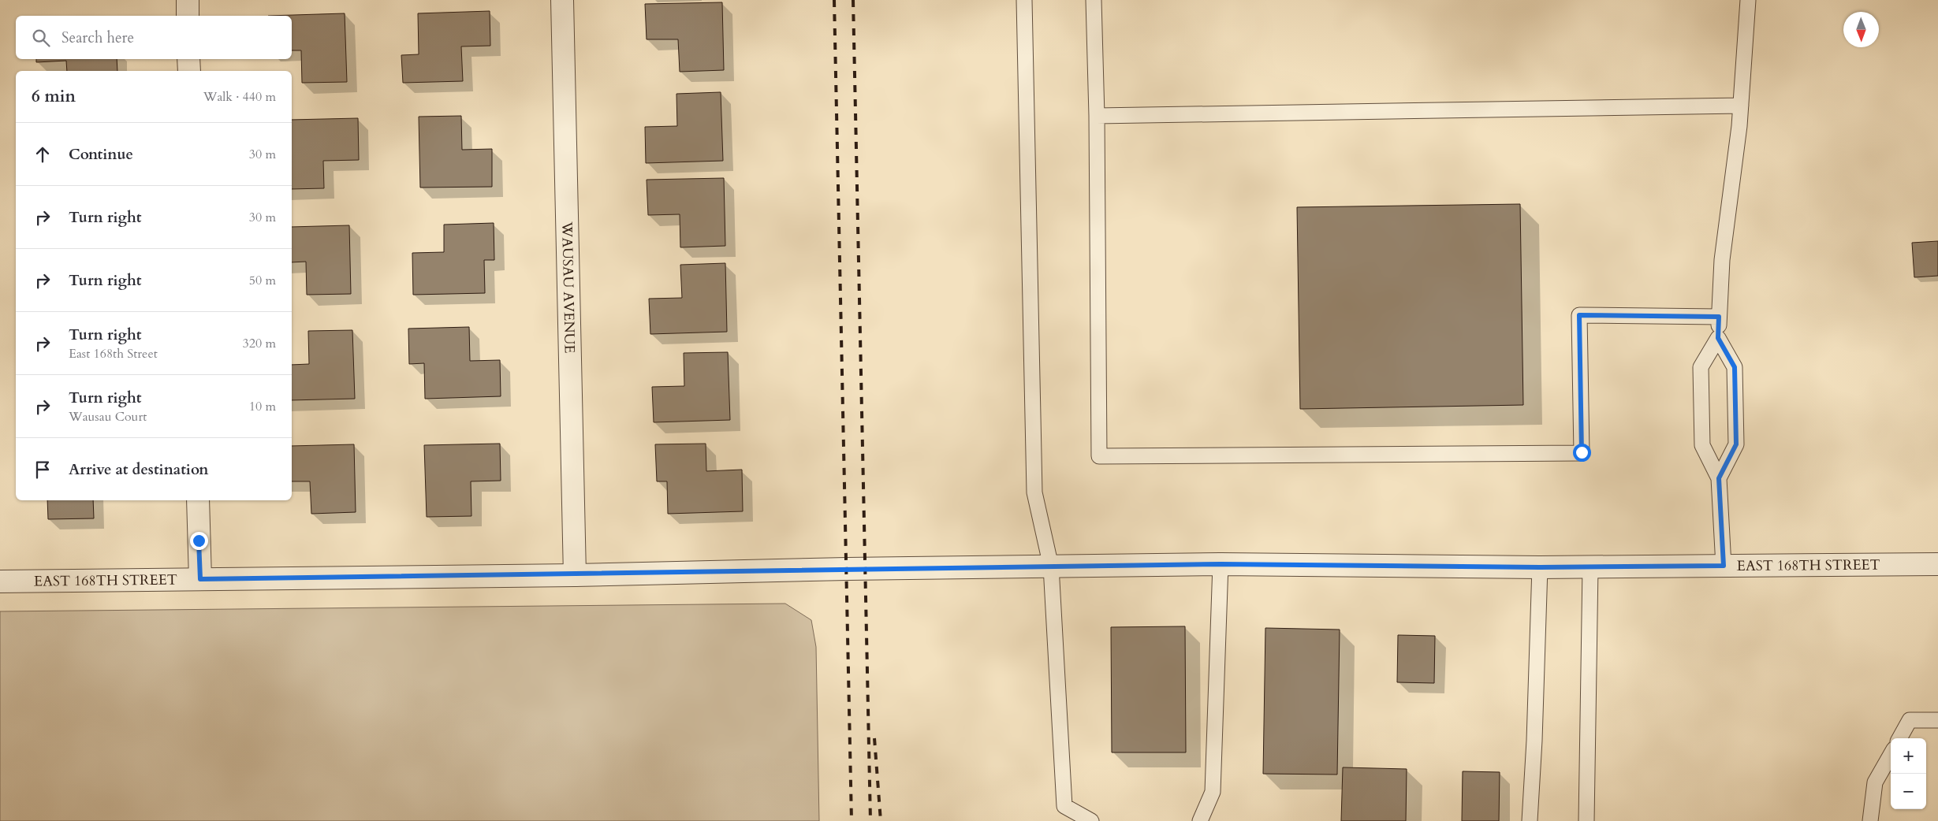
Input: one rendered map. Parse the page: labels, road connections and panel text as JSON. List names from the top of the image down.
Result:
{
  "streets": {
    "street": ["WAUSAU AVENUE", "EAST 168TH STREET"]
  },
  "crossings": [
    ["WAUSAU AVENUE", "EAST 168TH STREET"]
  ],
  "north": "bottom",
  "page": {
    "search": "Search here",
    "heading": ["6 min", "Walk · 440 m"],
    "list": [
      ["Continue", "30 m"],
      ["Turn right", "30 m"],
      ["Turn right", "50 m"],
      ["Turn right", "East 168th Street", "320 m"],
      ["Turn right", "Wausau Court", "10 m"],
      "Arrive at destination"
    ],
    "map_buttons": ["+", "−"]
  }
}
